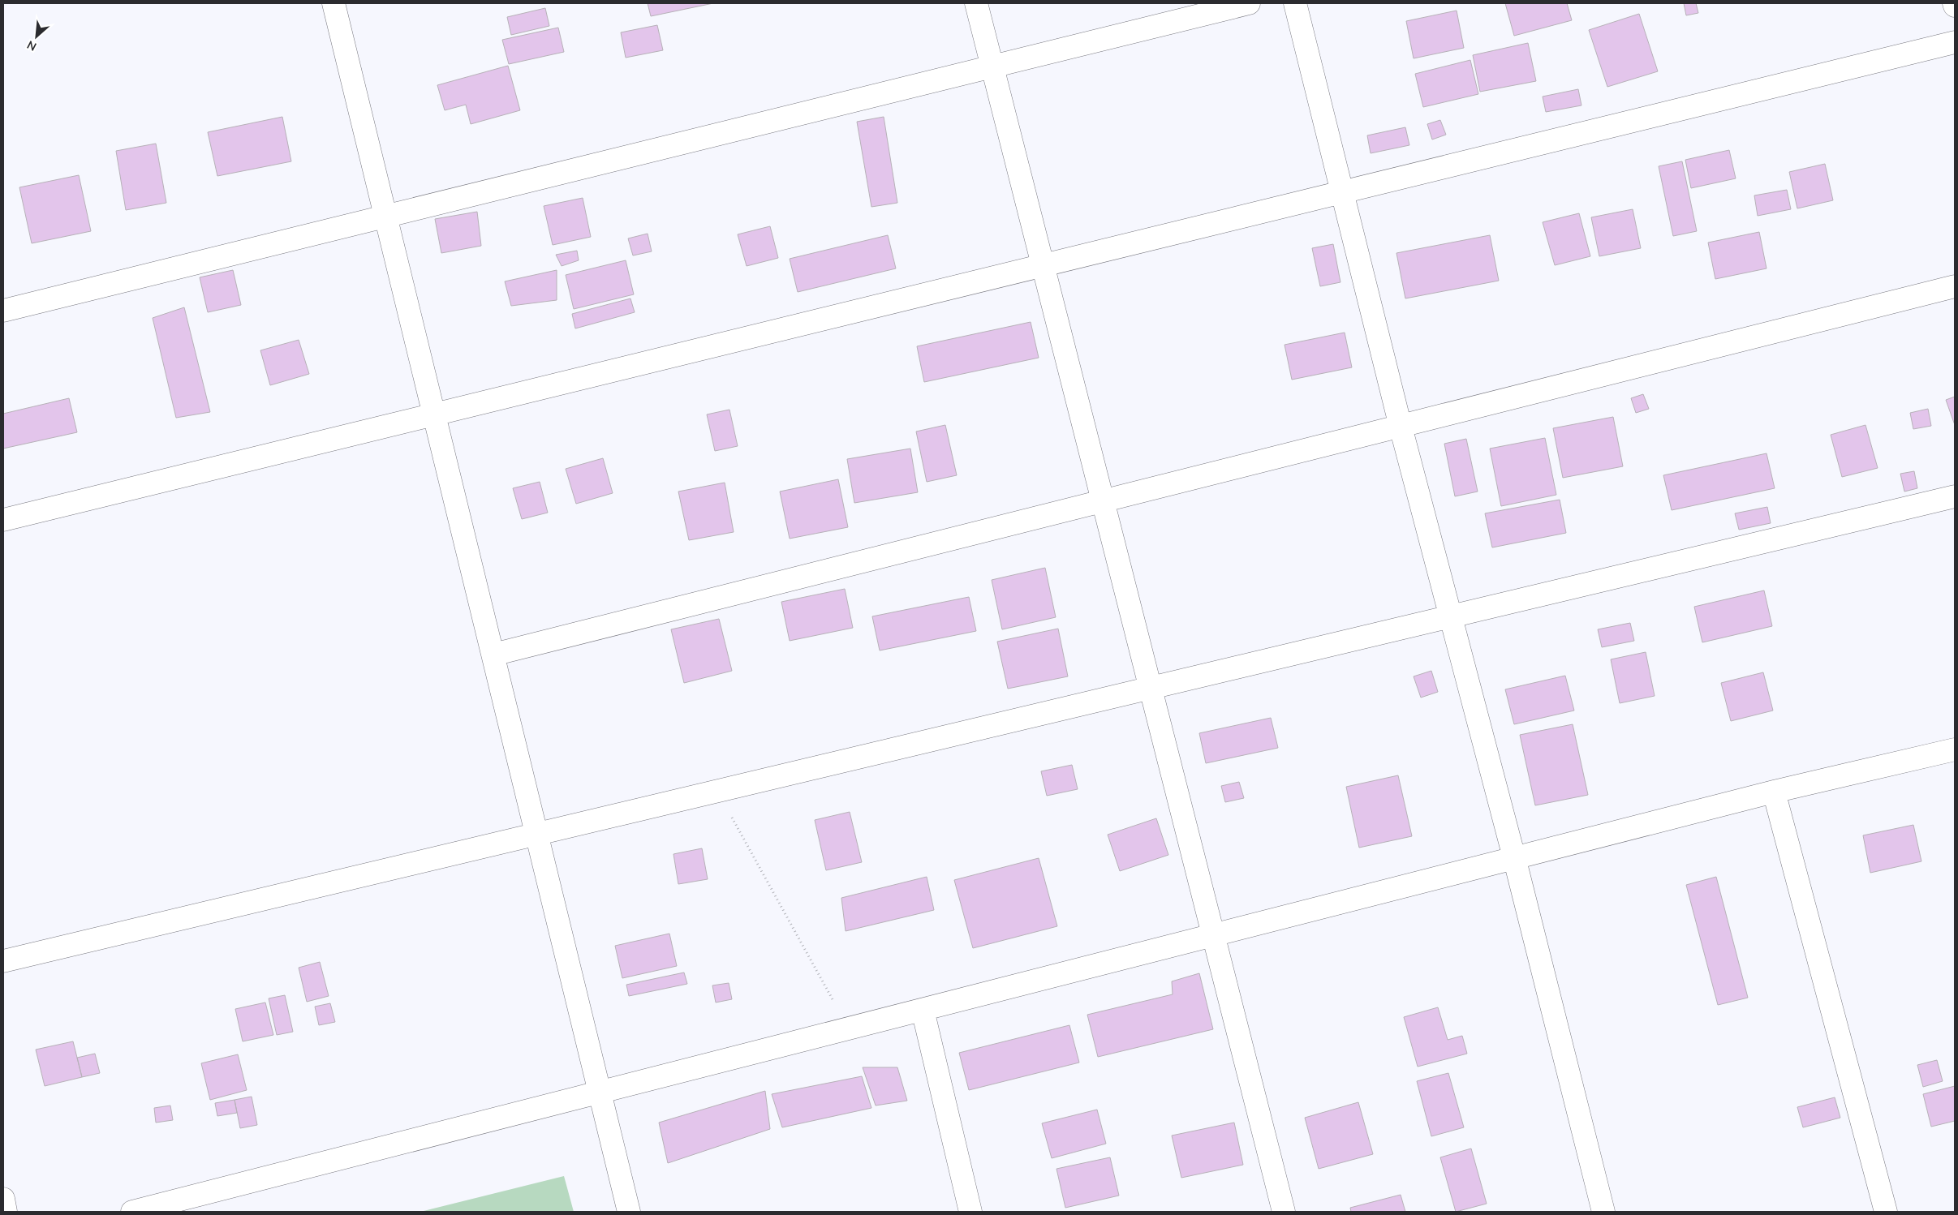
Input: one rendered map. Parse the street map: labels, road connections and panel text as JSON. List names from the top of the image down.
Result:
{
  "north": "bottom left"
}
